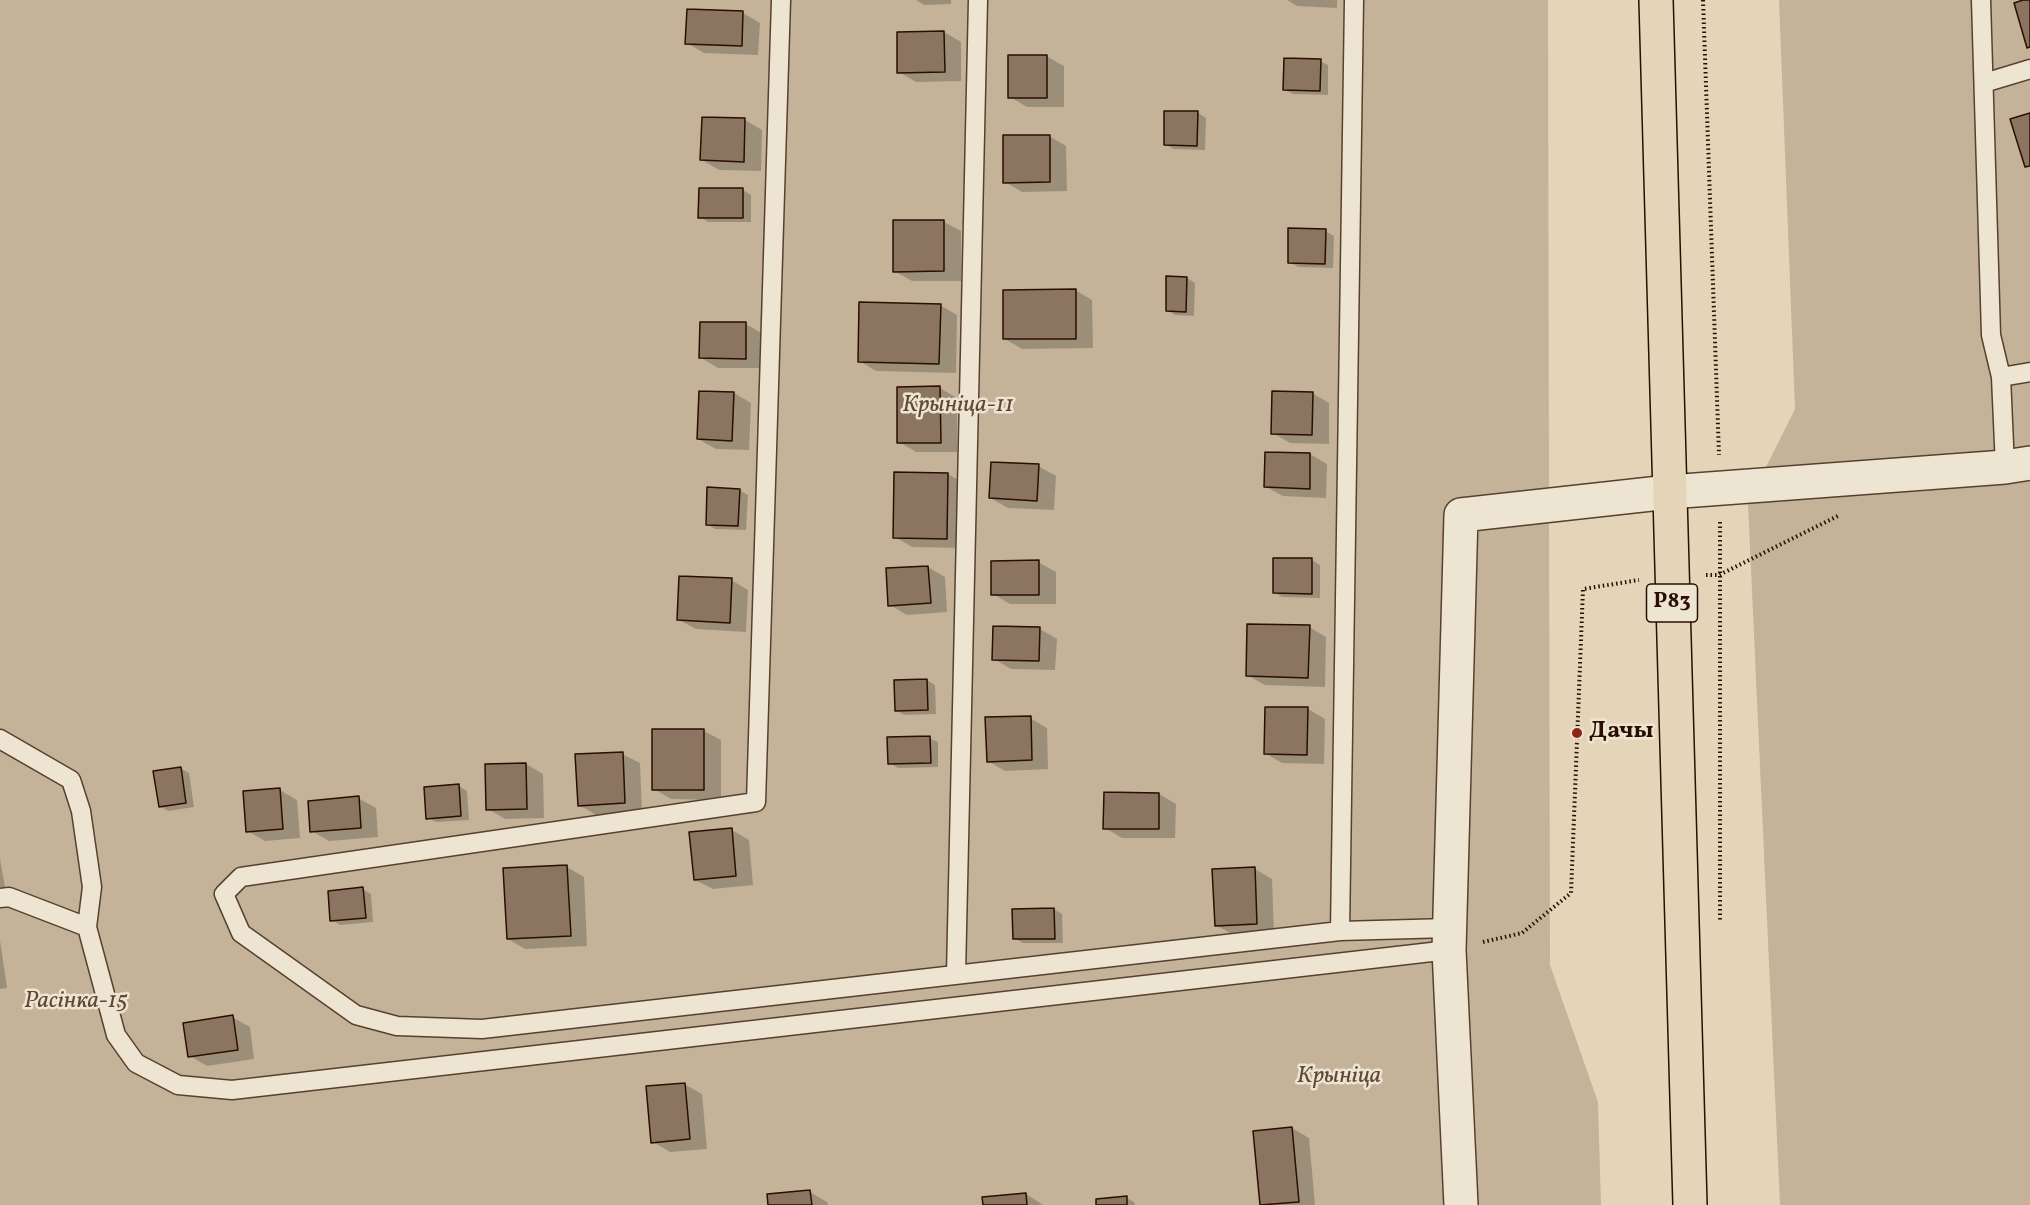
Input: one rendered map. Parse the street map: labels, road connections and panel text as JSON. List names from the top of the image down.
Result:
{
  "streets": {
    "main road": ["Р83"]
  },
  "parks": ["Крыніца-11", "Расінка-15", "Крыніца"],
  "places": ["Дачы"]
}
